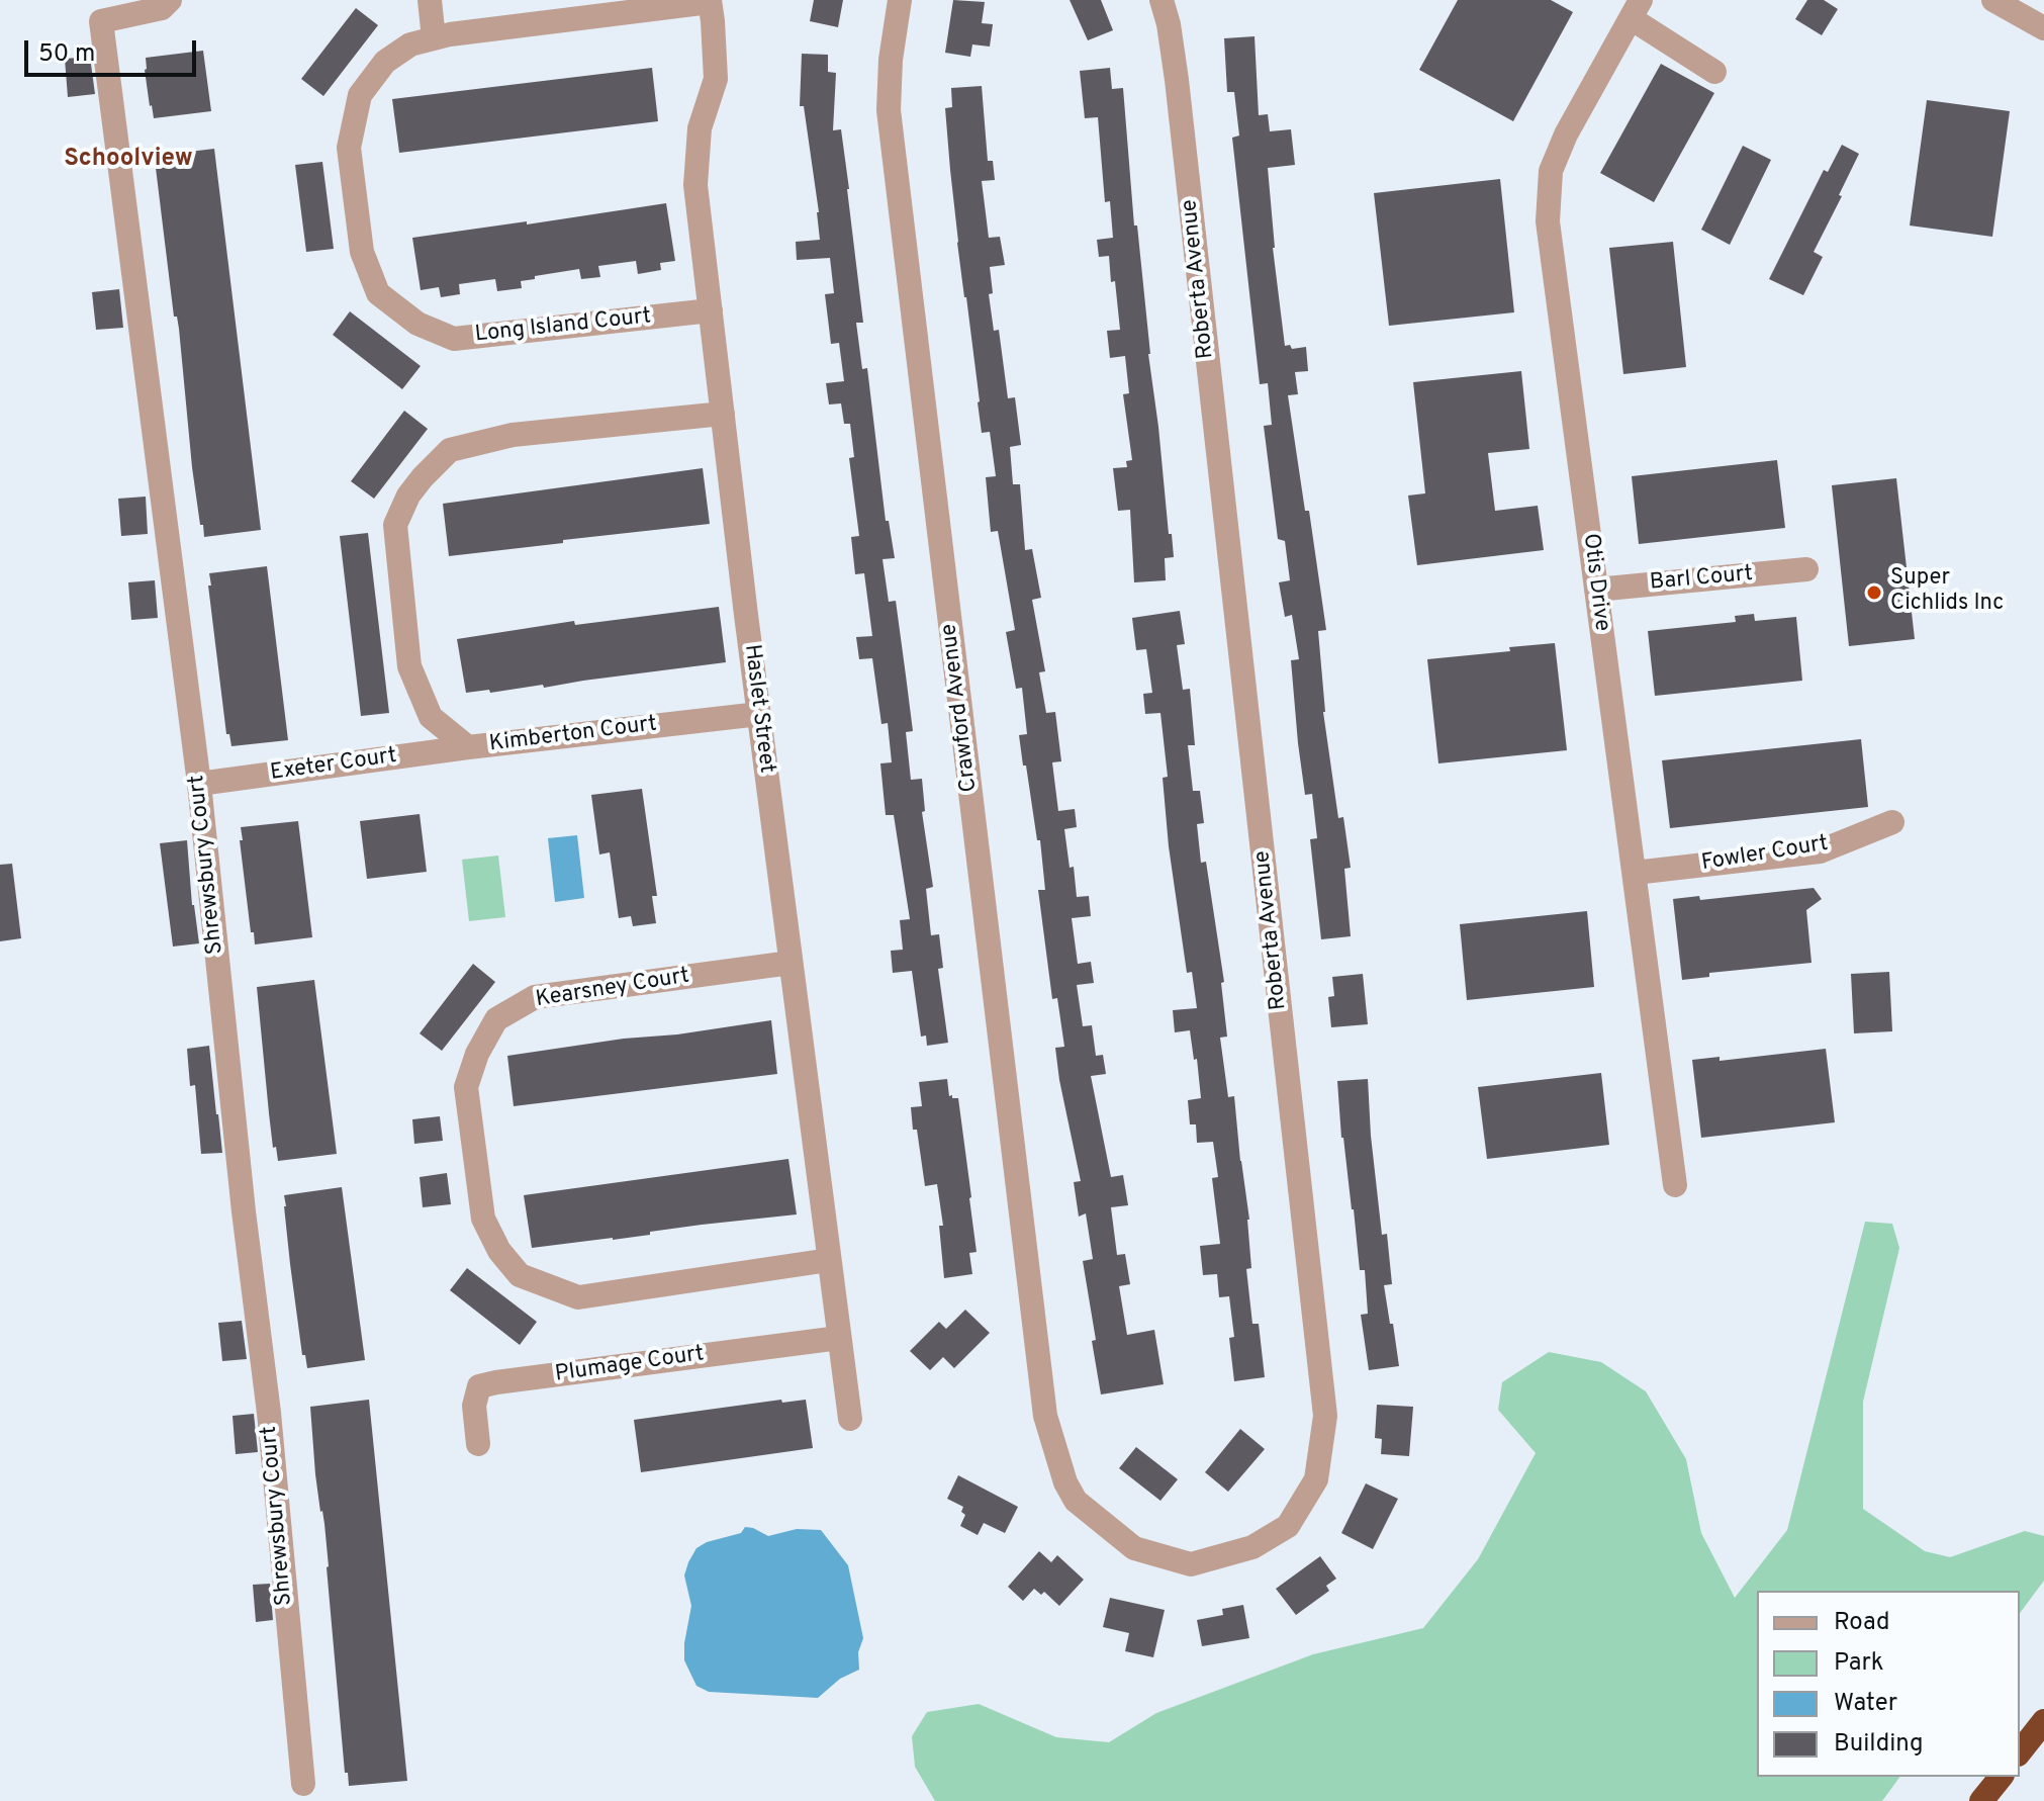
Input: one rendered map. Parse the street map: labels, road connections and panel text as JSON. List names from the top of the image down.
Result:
{
  "streets": {
    "street": [
      "Roberta Avenue",
      "Long Island Court",
      "Barl Court",
      "Otis Drive",
      "Crawford Avenue",
      "Haslet Street",
      "Kimberton Court",
      "Exeter Court",
      "Fowler Court",
      "Shrewsbury Court",
      "Kearsney Court",
      "Plumage Court"
    ]
  },
  "crossings": [
    ["Roberta Avenue", "Crawford Avenue"],
    ["Long Island Court", "Haslet Street"],
    ["Barl Court", "Otis Drive"],
    ["Otis Drive", "Fowler Court"],
    ["Haslet Street", "Kimberton Court"],
    ["Haslet Street", "Kearsney Court"],
    ["Haslet Street", "Plumage Court"],
    ["Kimberton Court", "Exeter Court"],
    ["Exeter Court", "Shrewsbury Court"]
  ],
  "districts": ["Schoolview"],
  "places": ["Super Cichlids Inc"],
  "legend": [
    "Road",
    "Park",
    "Water",
    "Building"
  ],
  "scale_bar": "50 m"
}
